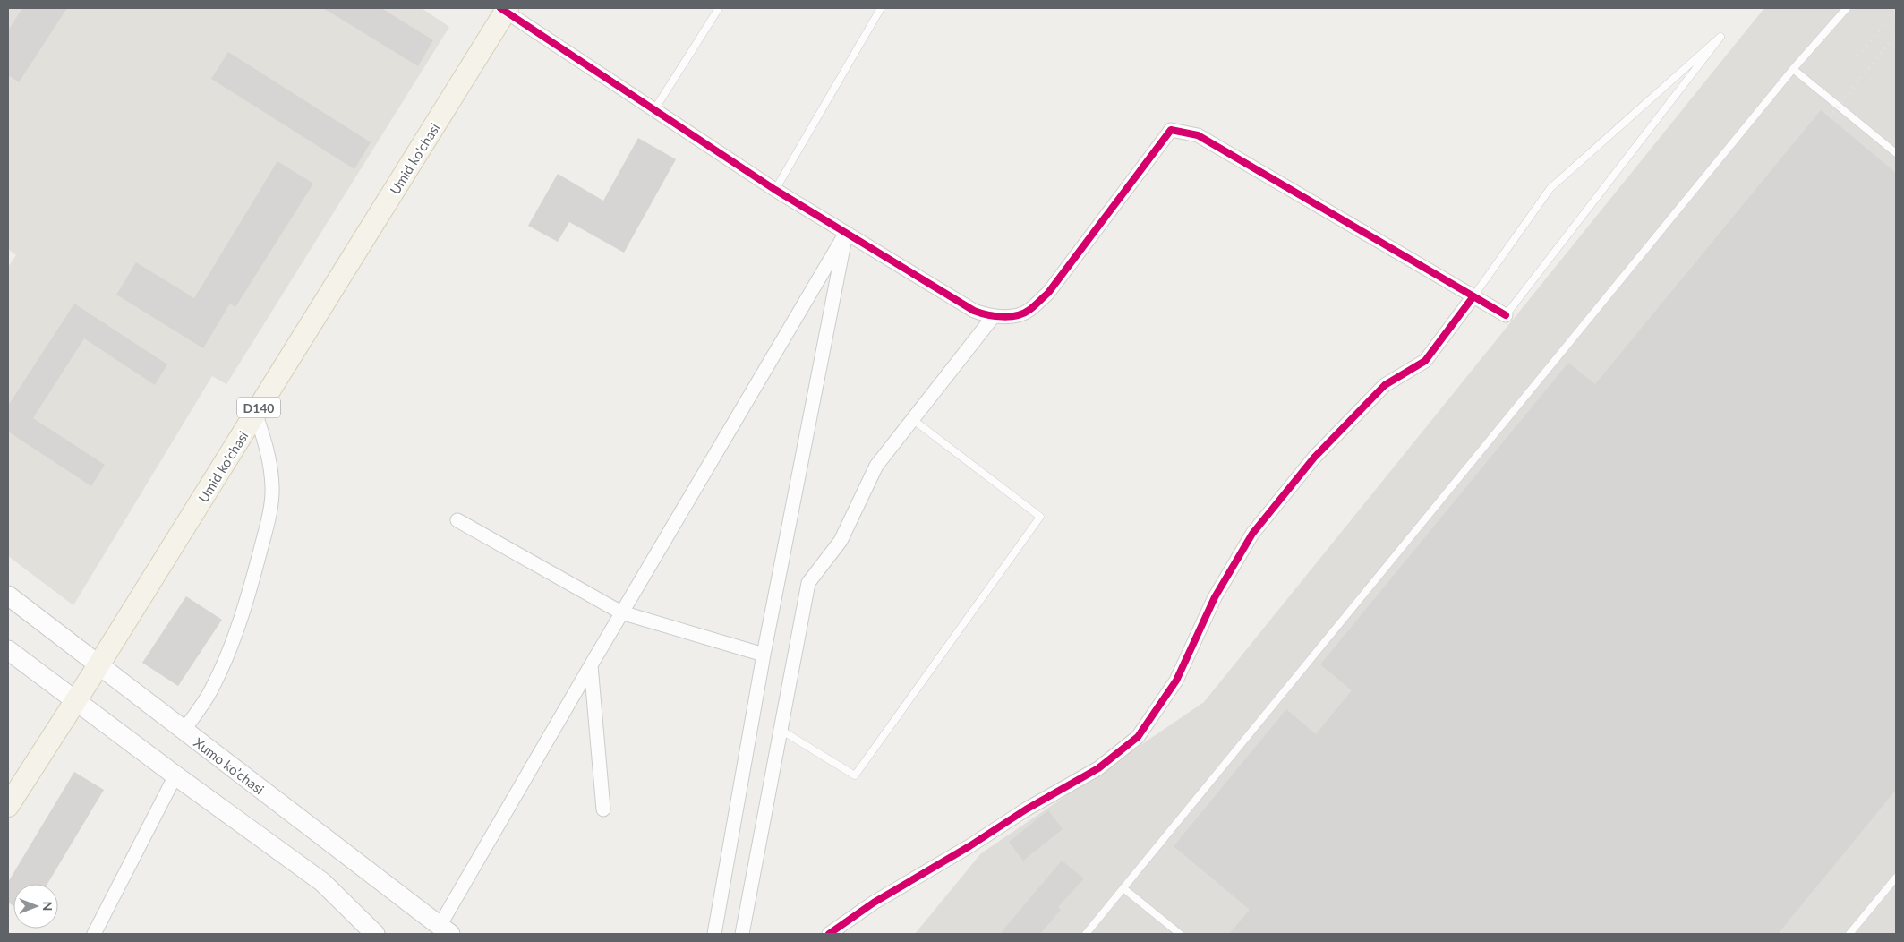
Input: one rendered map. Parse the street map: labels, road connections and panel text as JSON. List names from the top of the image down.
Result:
{
  "streets": {
    "main road": ["Umid ko'chasi", "D140", "Xumo ko’chasi"]
  },
  "crossings": [
    ["Umid ko'chasi", "Xumo ko’chasi"]
  ],
  "north": "right"
}
